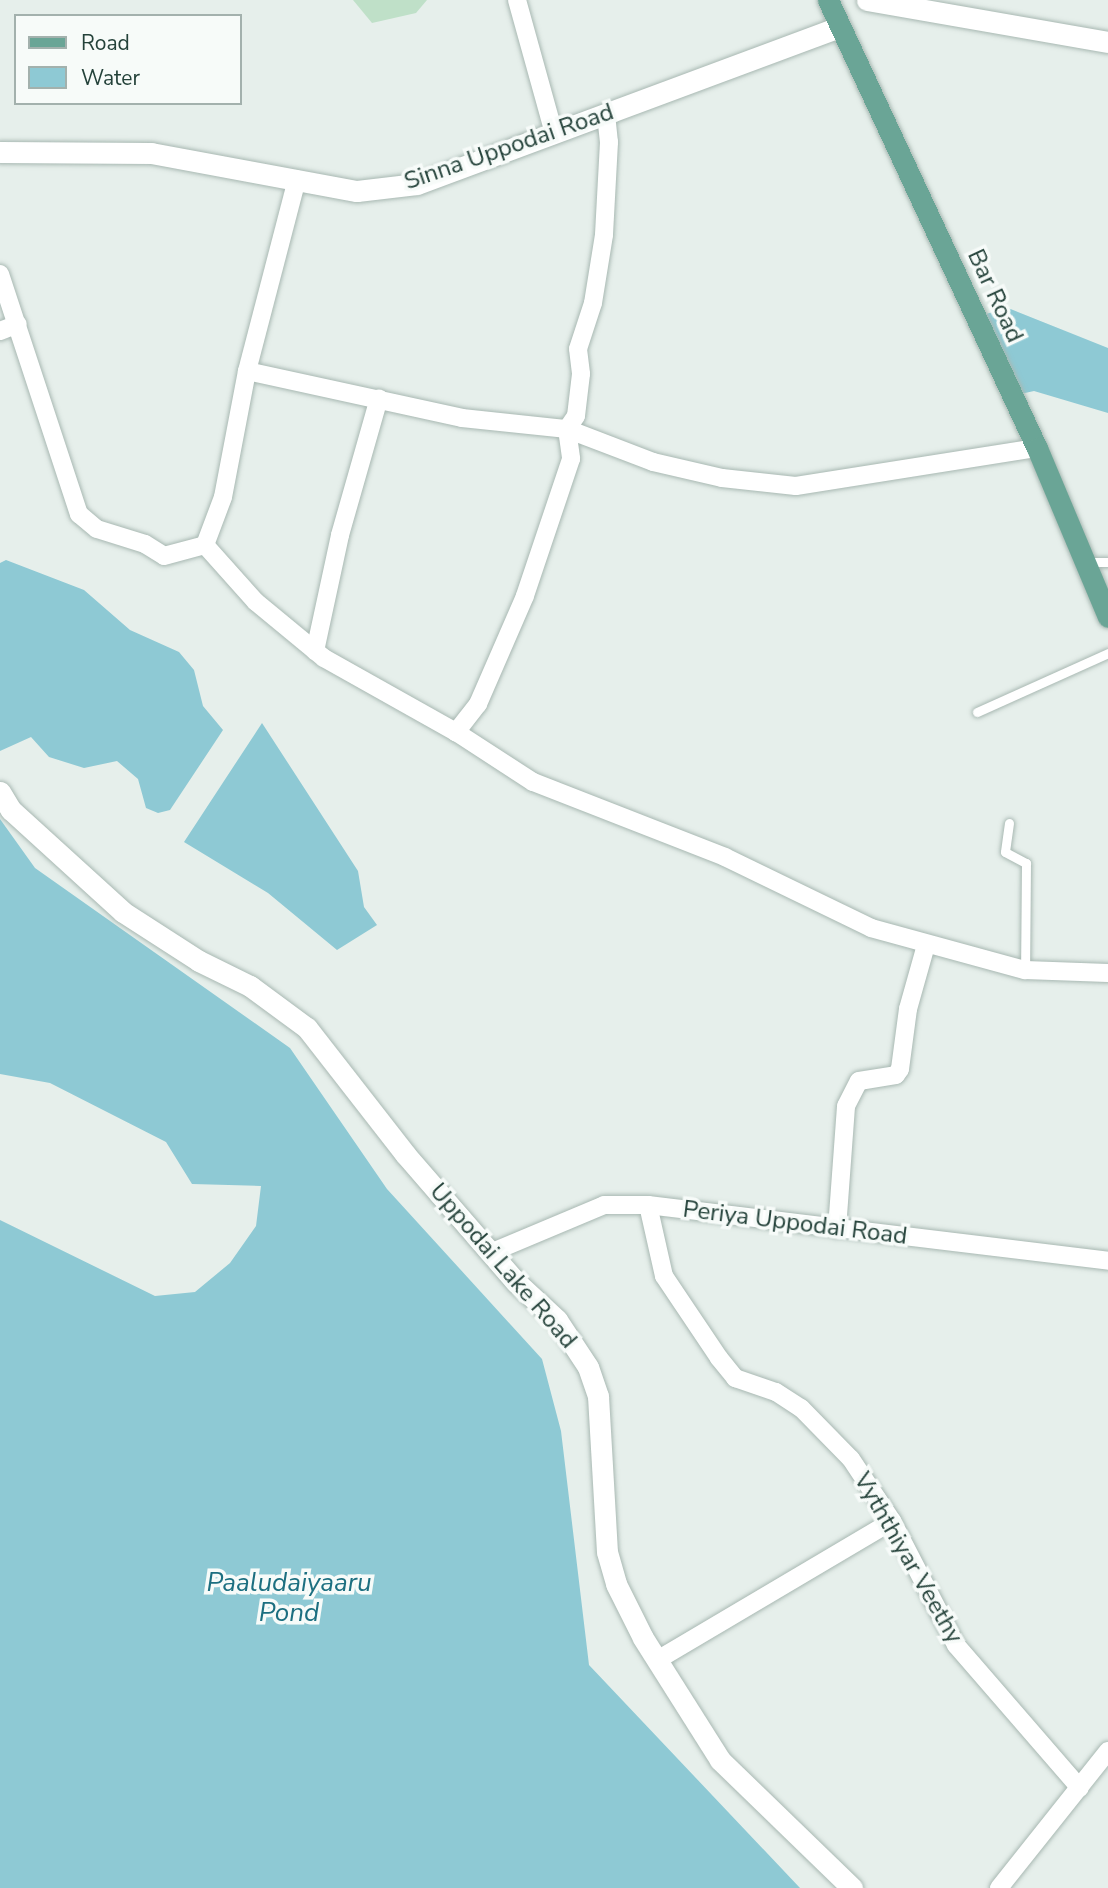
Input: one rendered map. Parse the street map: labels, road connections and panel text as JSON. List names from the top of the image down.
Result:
{
  "streets": {
    "main road": ["Bar Road"],
    "street": [
      "Sinna Uppodai Road",
      "Periya Uppodai Road",
      "Uppodai Lake Road",
      "Vyththiyar Veethy"
    ]
  },
  "crossings": [
    ["Sinna Uppodai Road", "Bar Road"],
    ["Periya Uppodai Road", "Uppodai Lake Road"],
    ["Periya Uppodai Road", "Vyththiyar Veethy"]
  ],
  "water": ["Paaludaiyaaru Pond"],
  "legend": ["Road", "Water"]
}
